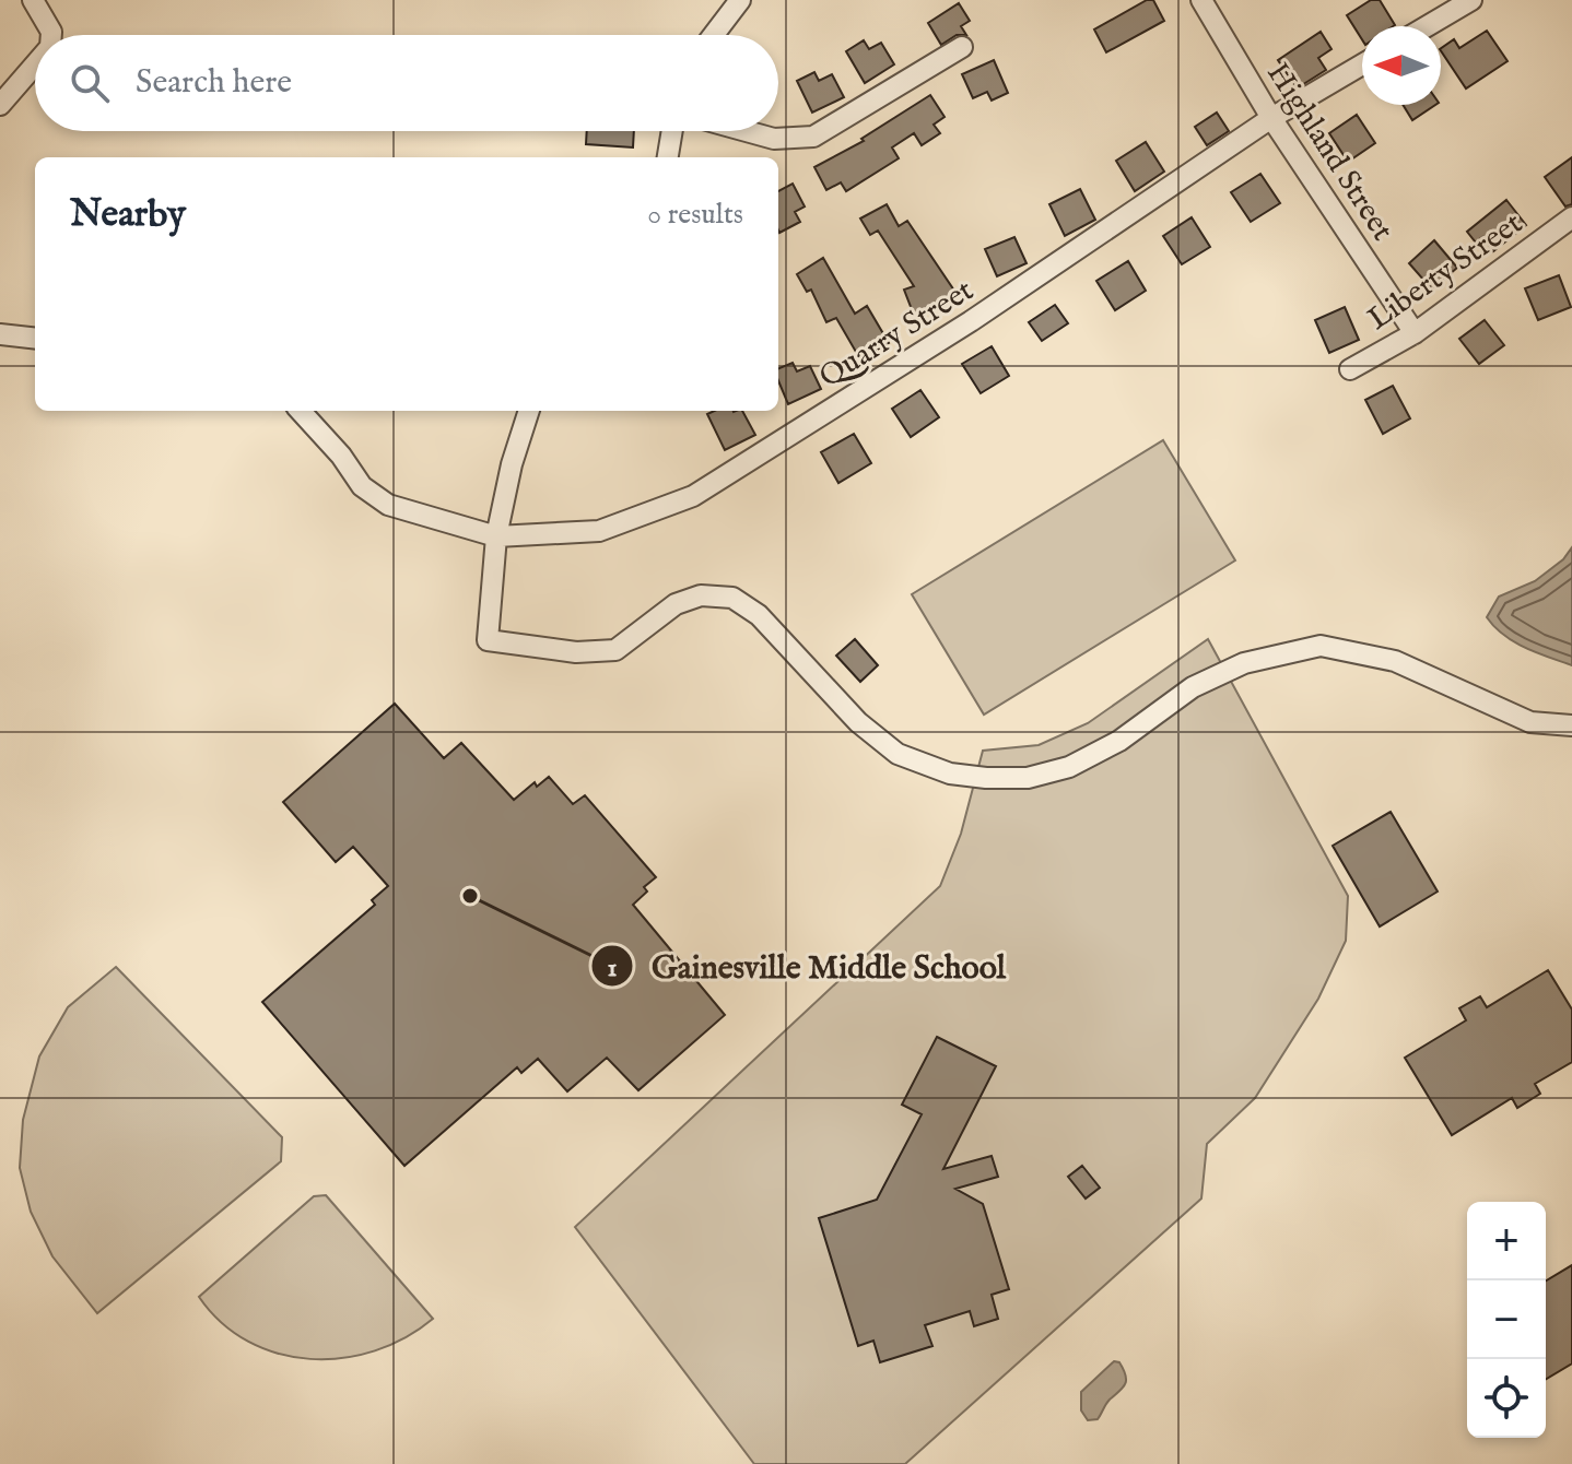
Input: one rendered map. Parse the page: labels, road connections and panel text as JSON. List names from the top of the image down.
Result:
{
  "streets": {
    "street": ["Highland Street", "Liberty Street", "Quarry Street"]
  },
  "crossings": [
    ["Highland Street", "Liberty Street"],
    ["Highland Street", "Quarry Street"]
  ],
  "places": ["Gainesville Middle School"],
  "north": "left",
  "page": {
    "search": "Search here",
    "heading": ["Nearby", "0 results"],
    "map_buttons": ["+", "−"]
  }
}
